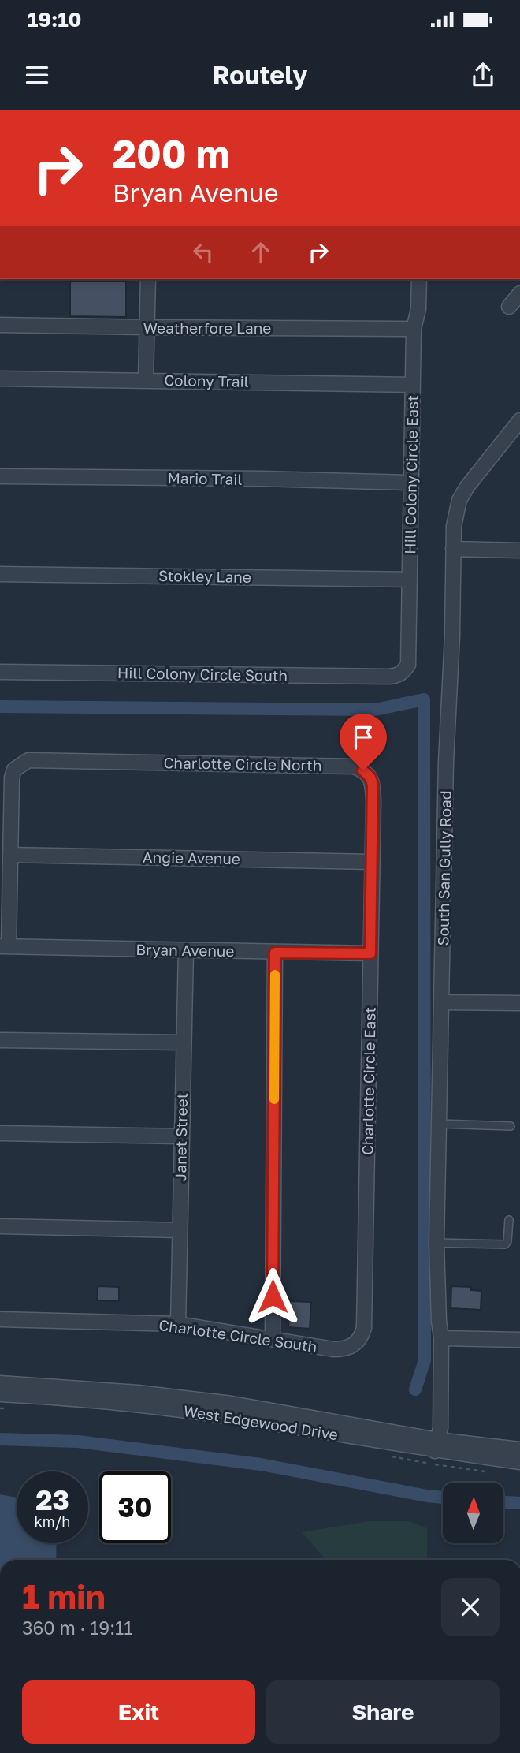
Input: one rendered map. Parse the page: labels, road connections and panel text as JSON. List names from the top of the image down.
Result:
{
  "streets": {
    "street": [
      "Weatherfore Lane",
      "Colony Trail",
      "Hill Colony Circle East",
      "Mario Trail",
      "Stokley Lane",
      "Hill Colony Circle South",
      "Charlotte Circle North",
      "Angie Avenue",
      "South San Gully Road",
      "Bryan Avenue",
      "Charlotte Circle East",
      "Janet Street",
      "Charlotte Circle South",
      "West Edgewood Drive"
    ]
  },
  "crossings": [
    ["Weatherfore Lane", "Hill Colony Circle East"],
    ["Colony Trail", "Hill Colony Circle East"],
    ["Hill Colony Circle East", "Mario Trail"],
    ["Hill Colony Circle East", "Stokley Lane"],
    ["Hill Colony Circle East", "Hill Colony Circle South"],
    ["Charlotte Circle North", "Angie Avenue"],
    ["Charlotte Circle North", "Charlotte Circle East"],
    ["Angie Avenue", "Charlotte Circle East"],
    ["South San Gully Road", "West Edgewood Drive"],
    ["Bryan Avenue", "Charlotte Circle East"],
    ["Bryan Avenue", "Janet Street"],
    ["Charlotte Circle East", "Charlotte Circle South"],
    ["Janet Street", "Charlotte Circle South"]
  ],
  "north": "top",
  "page": {
    "status": "19:10",
    "header": "Routely",
    "turn": ["200 m", "Bryan Avenue"],
    "speed": "23 km/h",
    "limit": "30",
    "heading": ["1 min", "360 m · 19:11"],
    "buttons": ["Exit", "Share"]
  }
}
